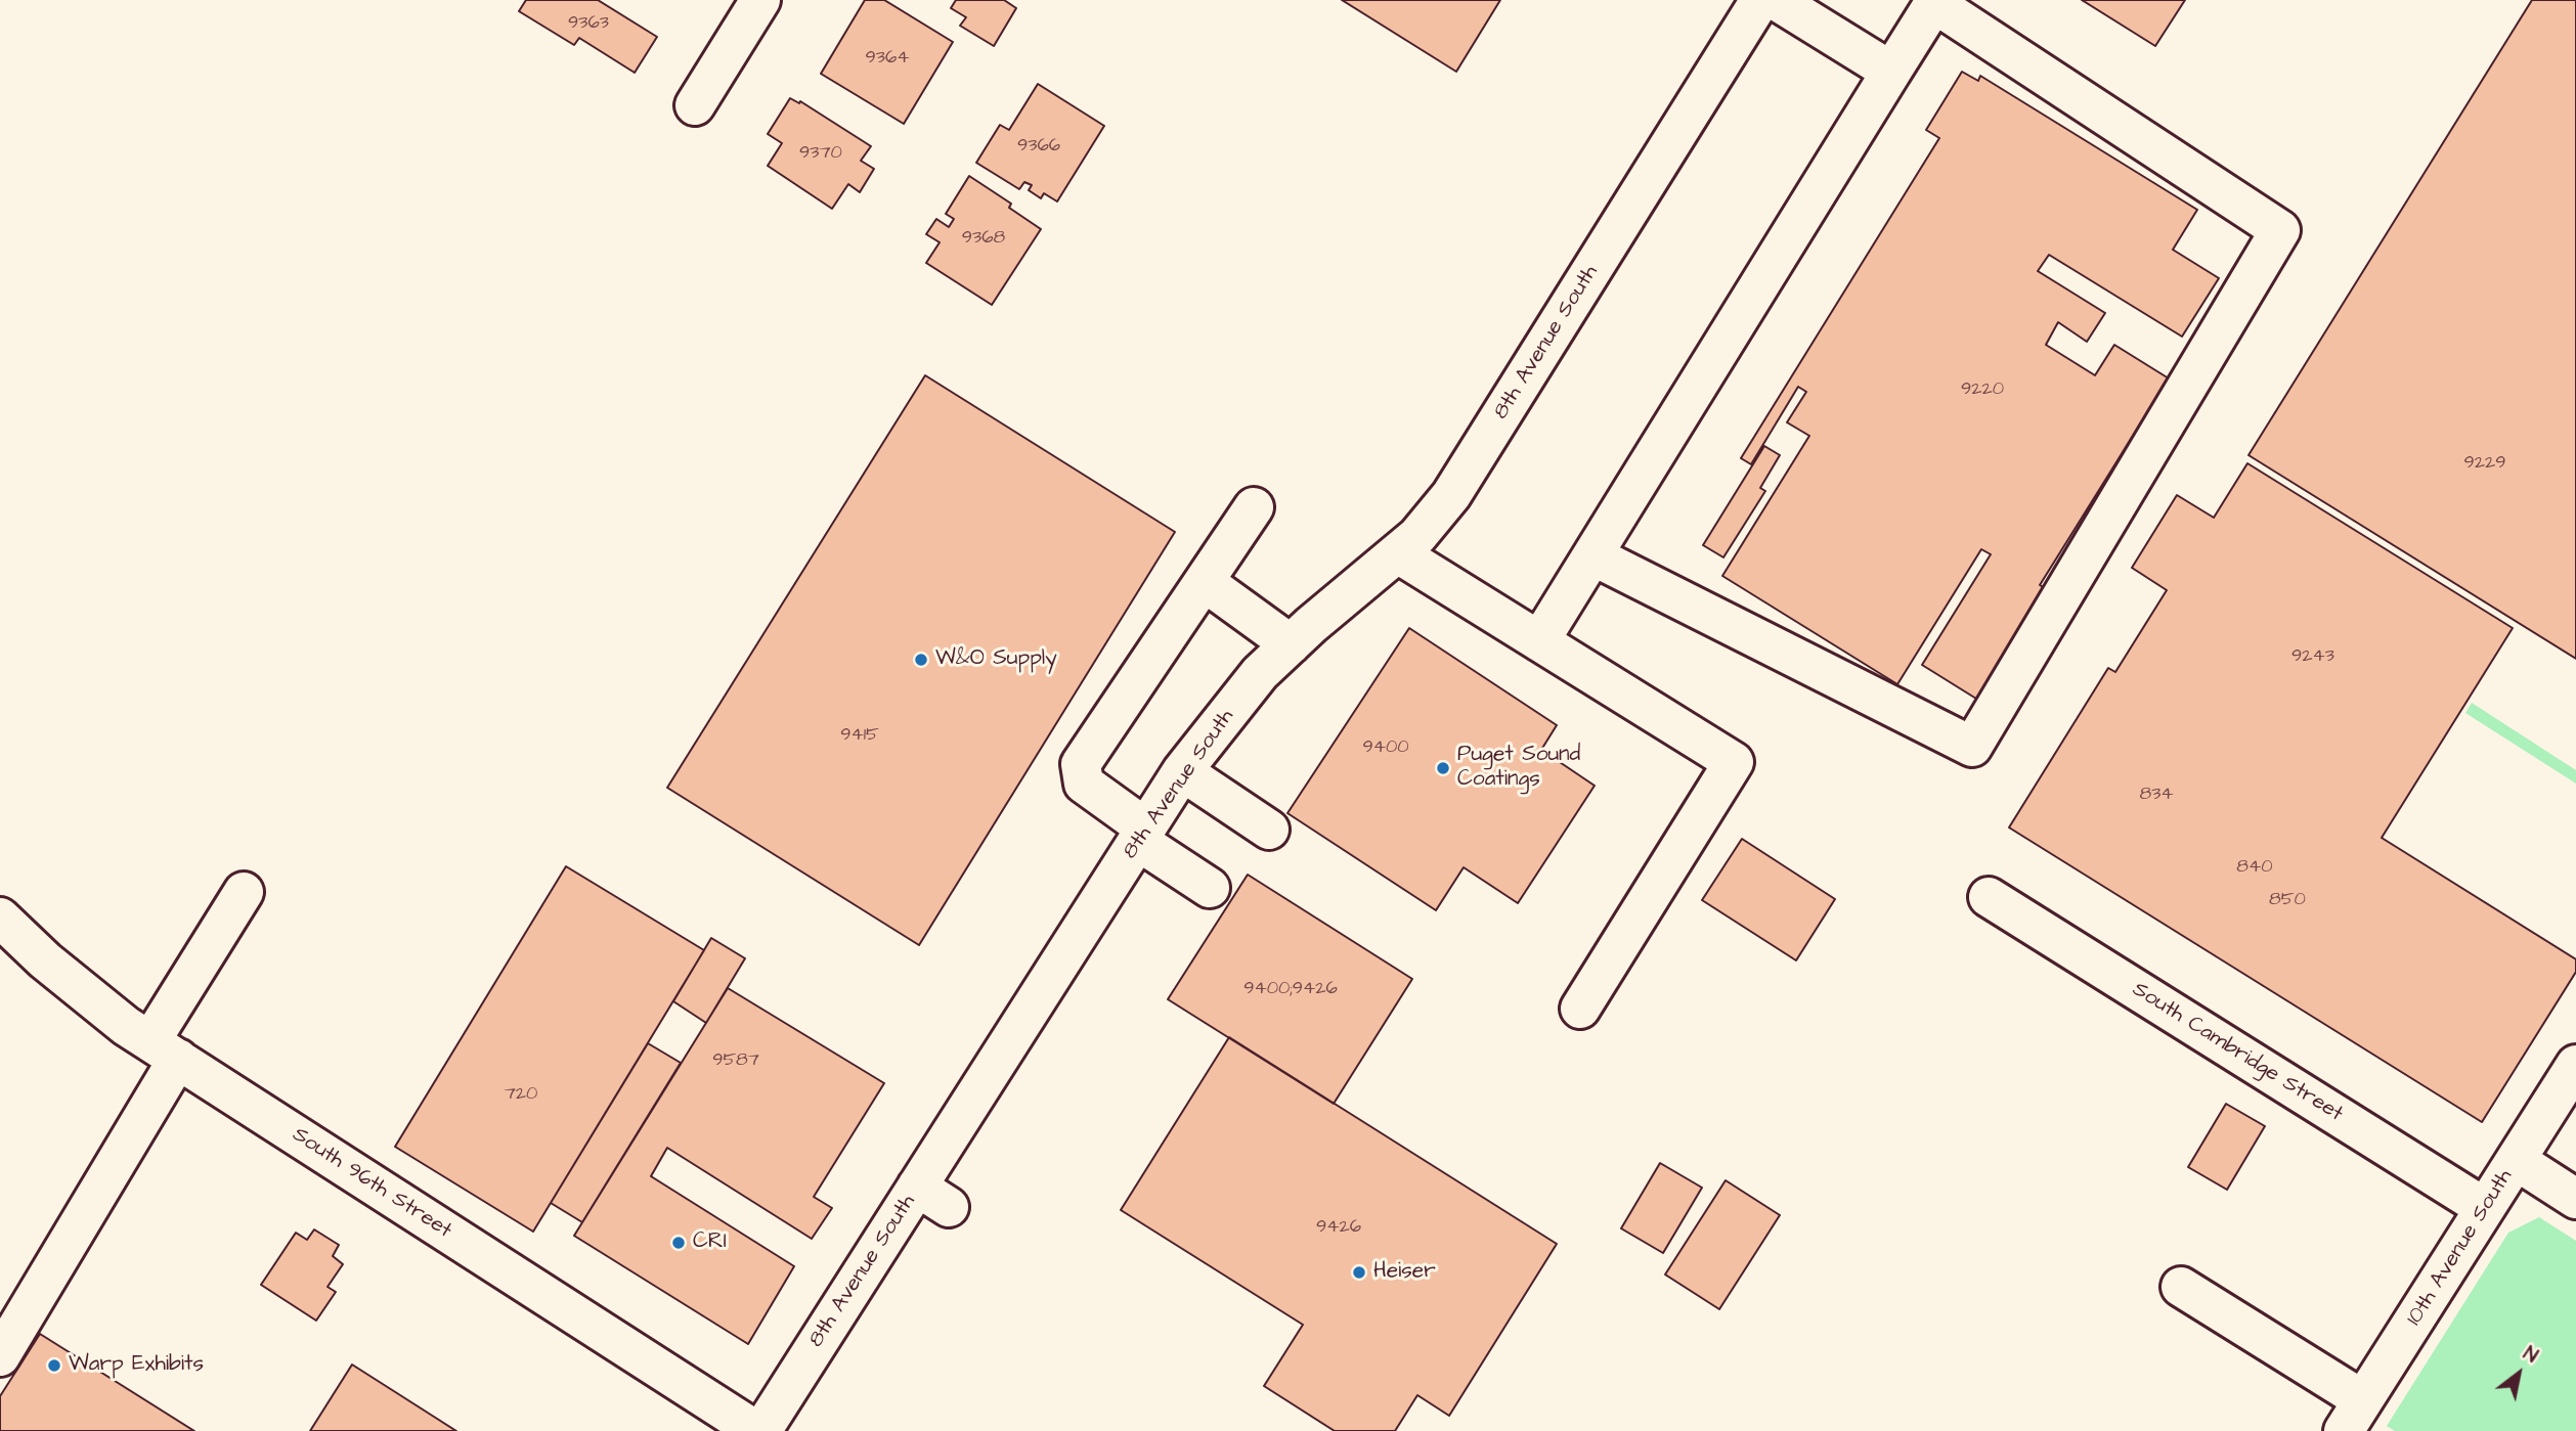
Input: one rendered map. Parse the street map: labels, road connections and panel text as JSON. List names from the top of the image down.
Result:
{
  "streets": {
    "street": [
      "8th Avenue South",
      "South Cambridge Street",
      "South 96th Street",
      "10th Avenue South"
    ]
  },
  "crossings": [
    ["8th Avenue South", "South 96th Street"],
    ["South Cambridge Street", "10th Avenue South"]
  ],
  "places": [
    "W&O Supply",
    "Puget Sound Coatings",
    "CRI",
    "Heiser",
    "Warp Exhibits"
  ],
  "house_numbers": [
    "9363",
    "9364",
    "9366",
    "9370",
    "9368",
    "9220",
    "9229",
    "9243",
    "9415",
    "9400",
    "834",
    "840",
    "850",
    "9400;9426",
    "9587",
    "720",
    "9426"
  ],
  "north": "top right"
}
